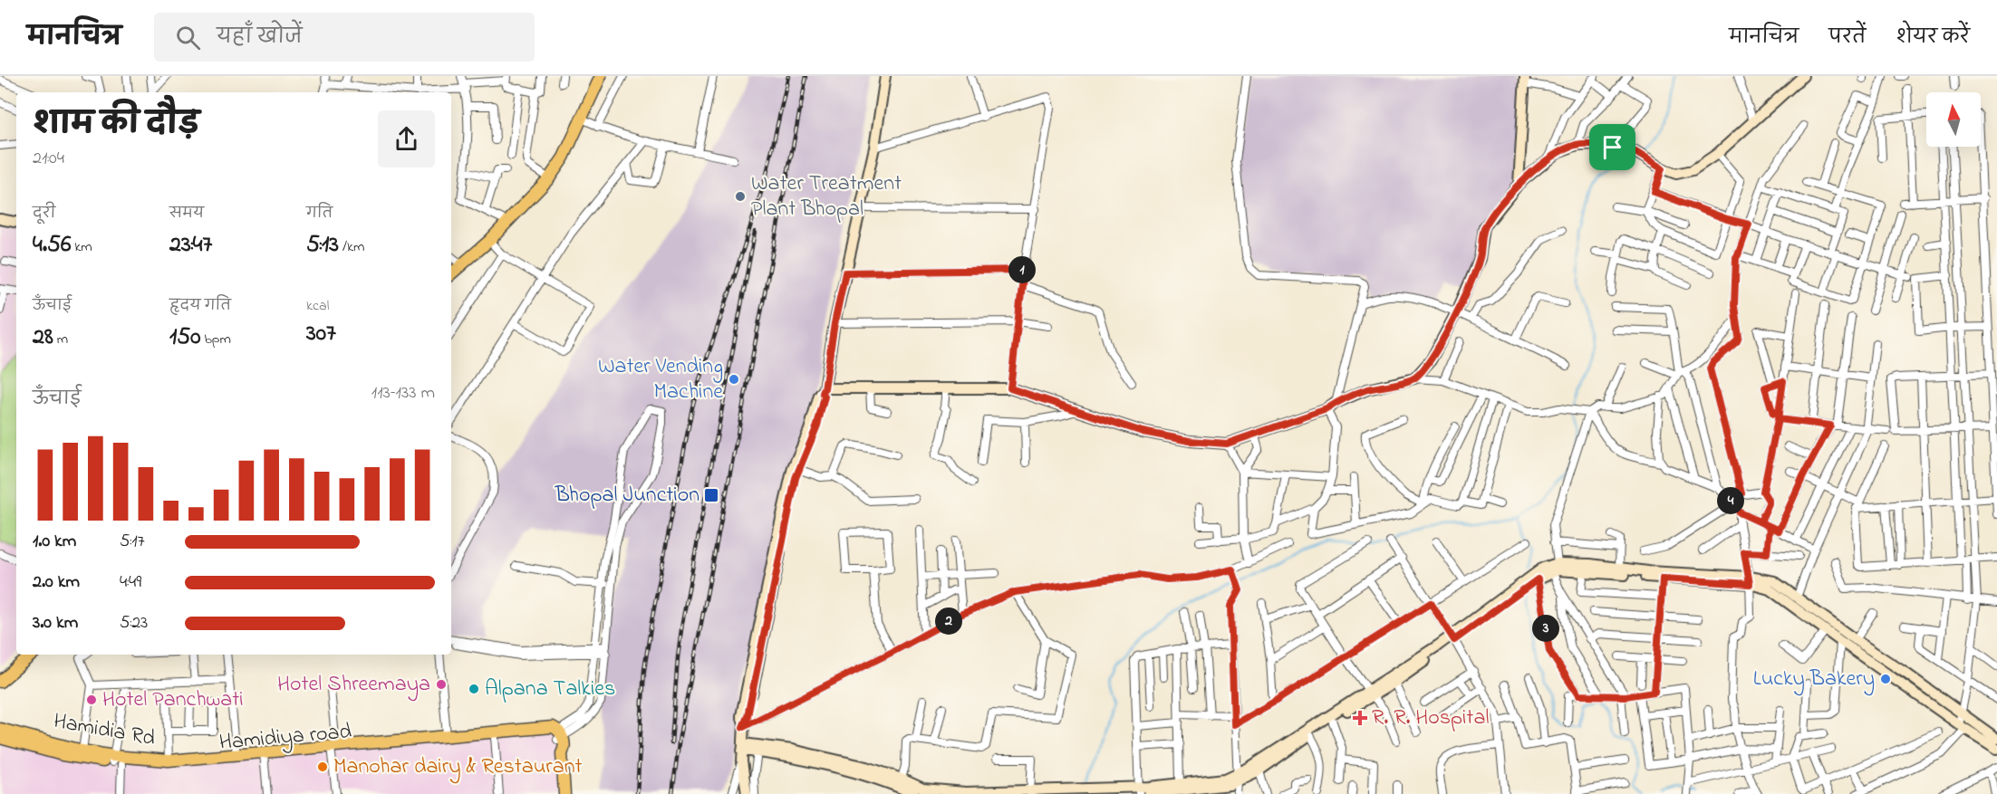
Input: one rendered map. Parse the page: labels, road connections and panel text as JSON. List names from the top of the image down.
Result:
{
  "streets": {
    "main road": ["Hamidia Rd", "Hamidiya road"]
  },
  "crossings": [
    ["Hamidia Rd", "Hamidiya road"]
  ],
  "places": {
    "other": [
      "Water Treatment Plant Bhopal",
      "Water Vending Machine",
      "Lucky Bakery",
      "Hotel Shreemaya",
      "Alpana Talkies",
      "Hotel Panchwati",
      "Manohar dairy & Restaurant"
    ],
    "transit": ["Bhopal Junction"],
    "health": ["R. R. Hospital"]
  },
  "north": "top",
  "page": {
    "header": "मानचित्र",
    "search": "यहाँ खोजें",
    "nav": ["मानचित्र", "परतें", "शेयर करें"],
    "heading": ["शाम की दौड़", "21:04"],
    "stats": [
      ["दूरी", "4.56 km"],
      ["समय", "23:47"],
      ["गति", "5:13 /km"],
      ["ऊँचाई", "28 m"],
      ["हृदय गति", "150 bpm"],
      ["kcal", "307"]
    ],
    "pins": [
      "1",
      "4",
      "2",
      "3"
    ],
    "chart": ["ऊँचाई", "113–133 m"],
    "list": [
      {
        "name": "1.0 km",
        "note": "5:17"
      },
      {
        "name": "2.0 km",
        "note": "4:49"
      },
      {
        "name": "3.0 km",
        "note": "5:23"
      }
    ]
  }
}
